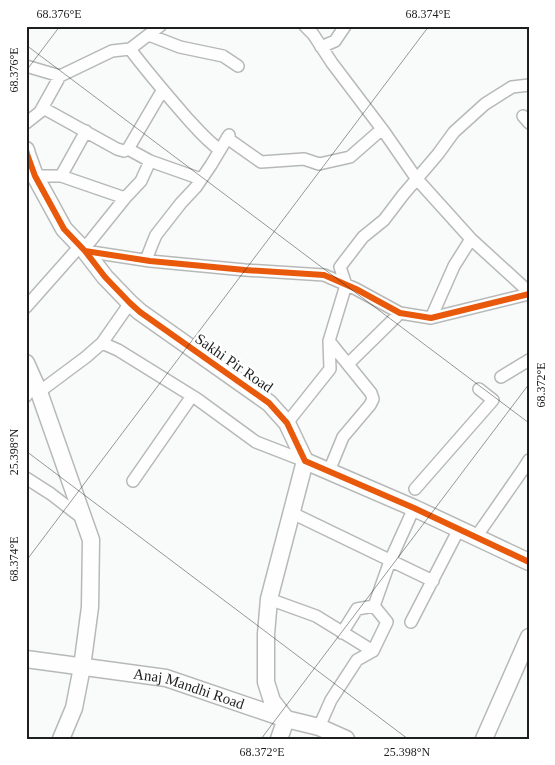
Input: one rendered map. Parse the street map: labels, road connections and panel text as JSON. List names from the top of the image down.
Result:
{
  "streets": {
    "street": ["Sakhi Pir Road", "Anaj Mandhi Road"]
  },
  "coordinates": [
    "68.376°E",
    "68.374°E",
    "68.372°E",
    "25.398°N"
  ]
}
